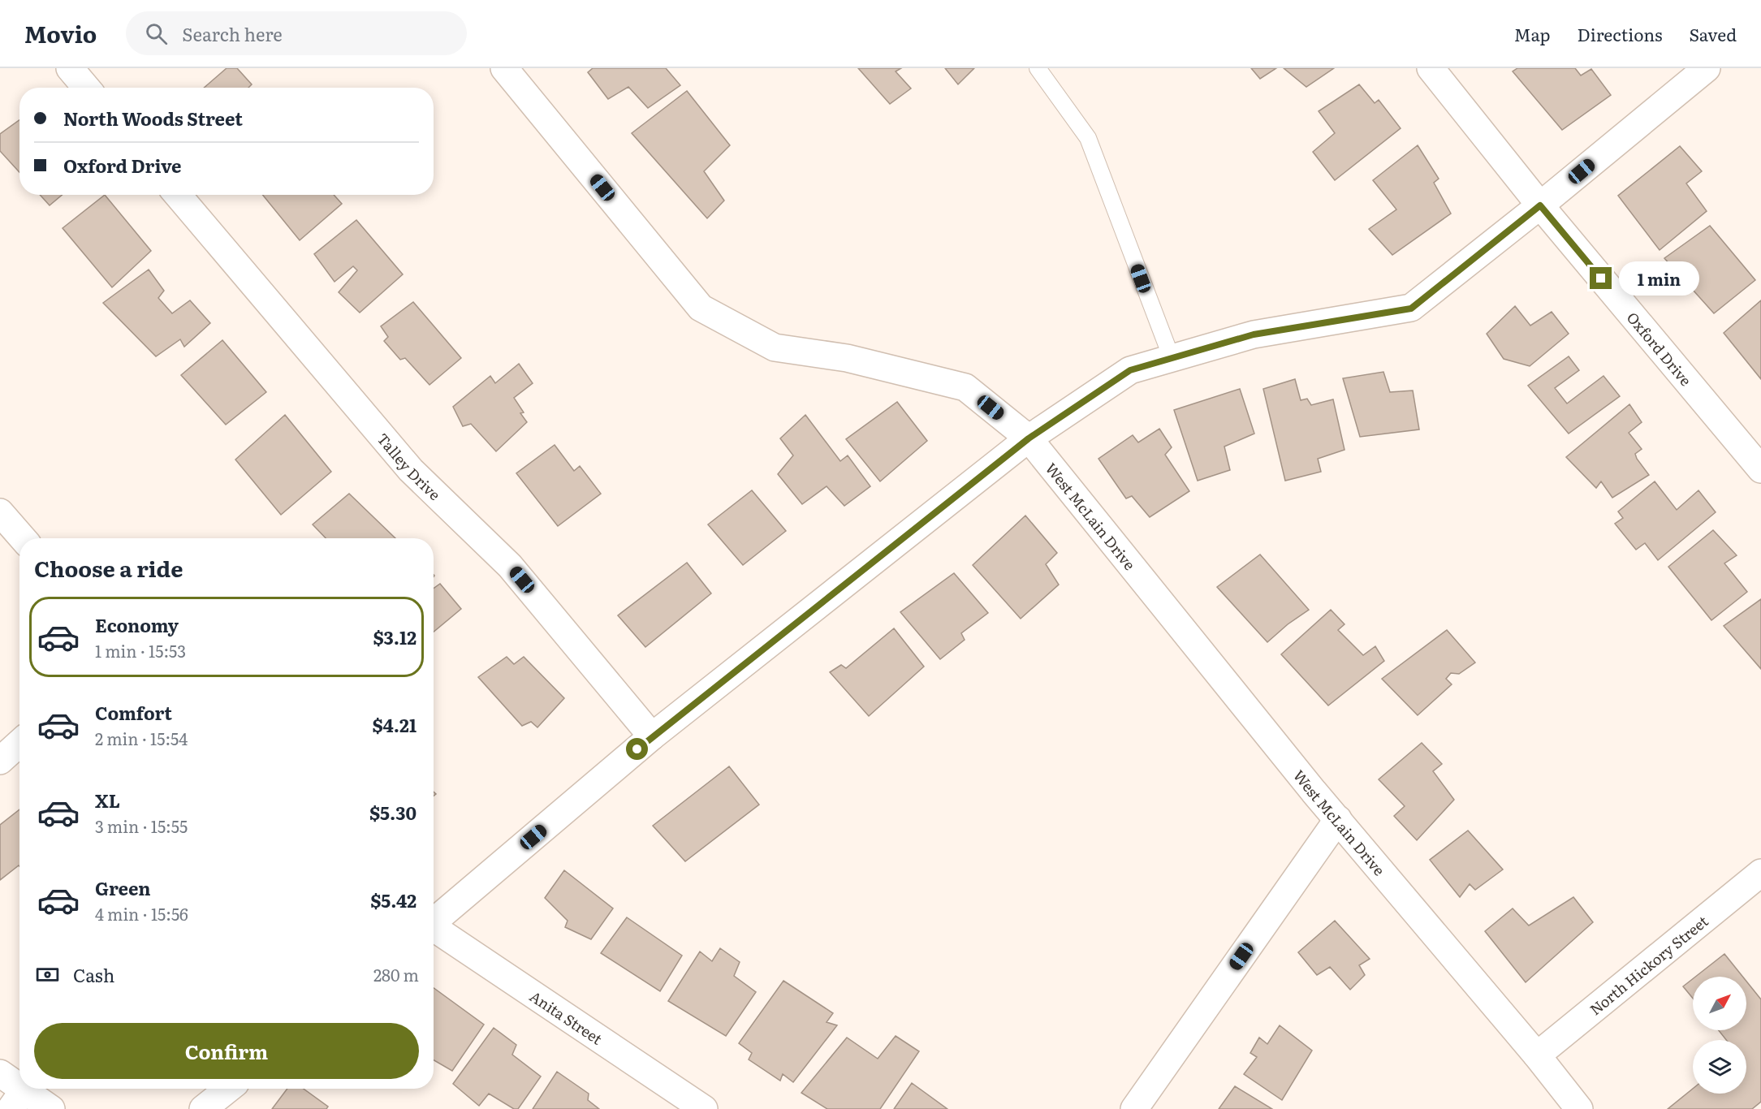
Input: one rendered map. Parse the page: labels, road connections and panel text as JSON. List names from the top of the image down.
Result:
{
  "streets": {
    "street": [
      "Oxford Drive",
      "Talley Drive",
      "West McLain Drive",
      "North Hickory Street",
      "Anita Street"
    ]
  },
  "crossings": [
    ["West McLain Drive", "North Hickory Street"]
  ],
  "north": "top right",
  "page": {
    "header": "Movio",
    "search": "Search here",
    "nav": ["Map", "Directions", "Saved"],
    "banner": ["North Woods Street", "Oxford Drive"],
    "bubble": "1 min",
    "heading": "Choose a ride",
    "list": [
      {
        "name": "Economy",
        "note": "1 min · 15:53",
        "value": "$3.12"
      },
      {
        "name": "Comfort",
        "note": "2 min · 15:54",
        "value": "$4.21"
      },
      {
        "name": "XL",
        "note": "3 min · 15:55",
        "value": "$5.30"
      },
      {
        "name": "Green",
        "note": "4 min · 15:56",
        "value": "$5.42"
      }
    ],
    "pay": ["Cash", "280 m"],
    "buttons": "Confirm"
  }
}
